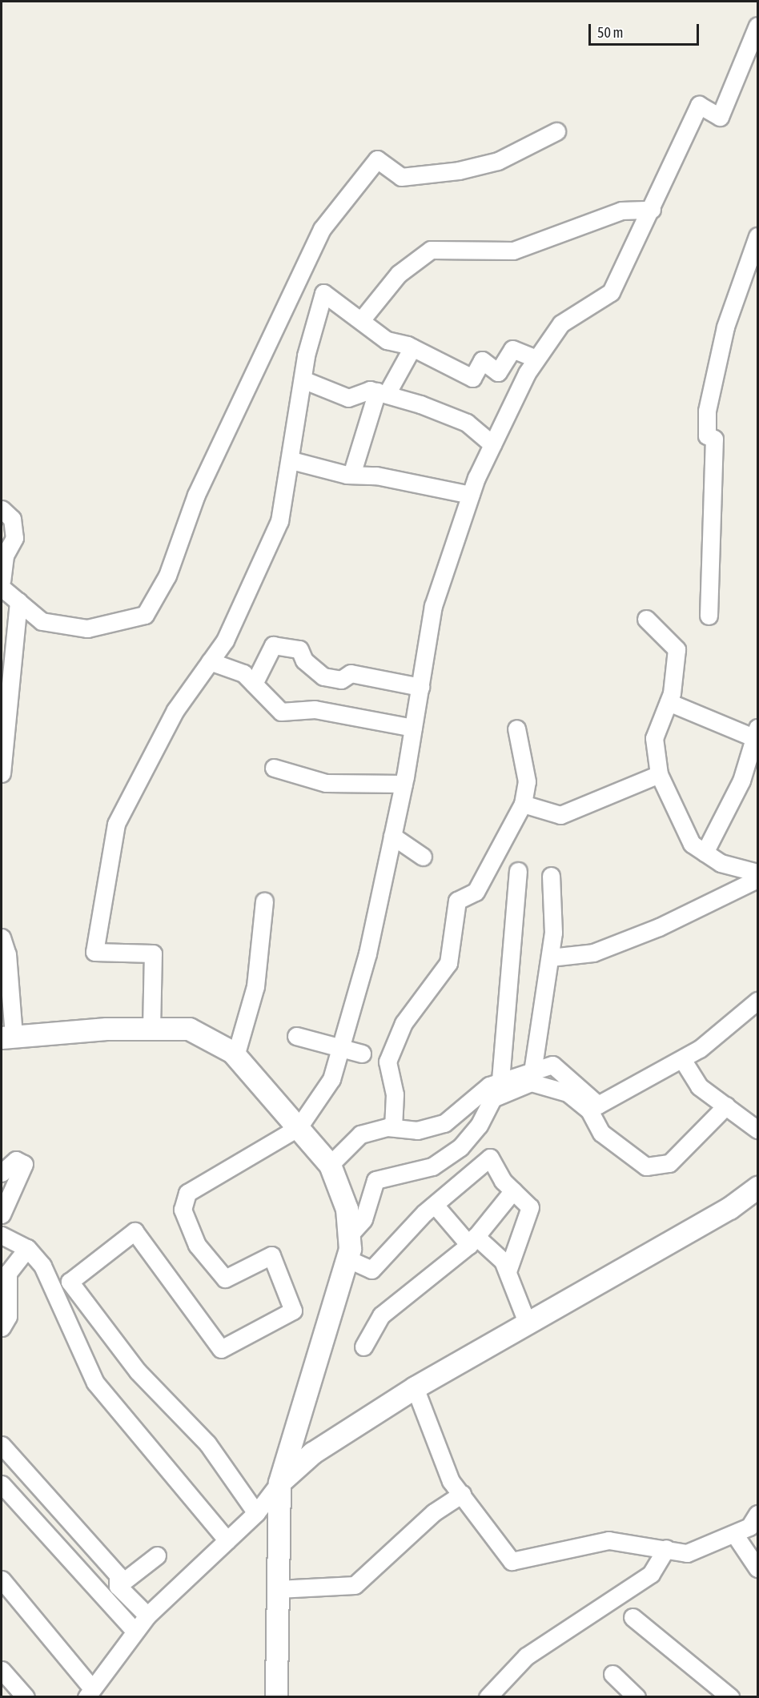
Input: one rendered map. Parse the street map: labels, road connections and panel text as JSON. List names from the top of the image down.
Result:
{
  "scale_bar": "50 m"
}
